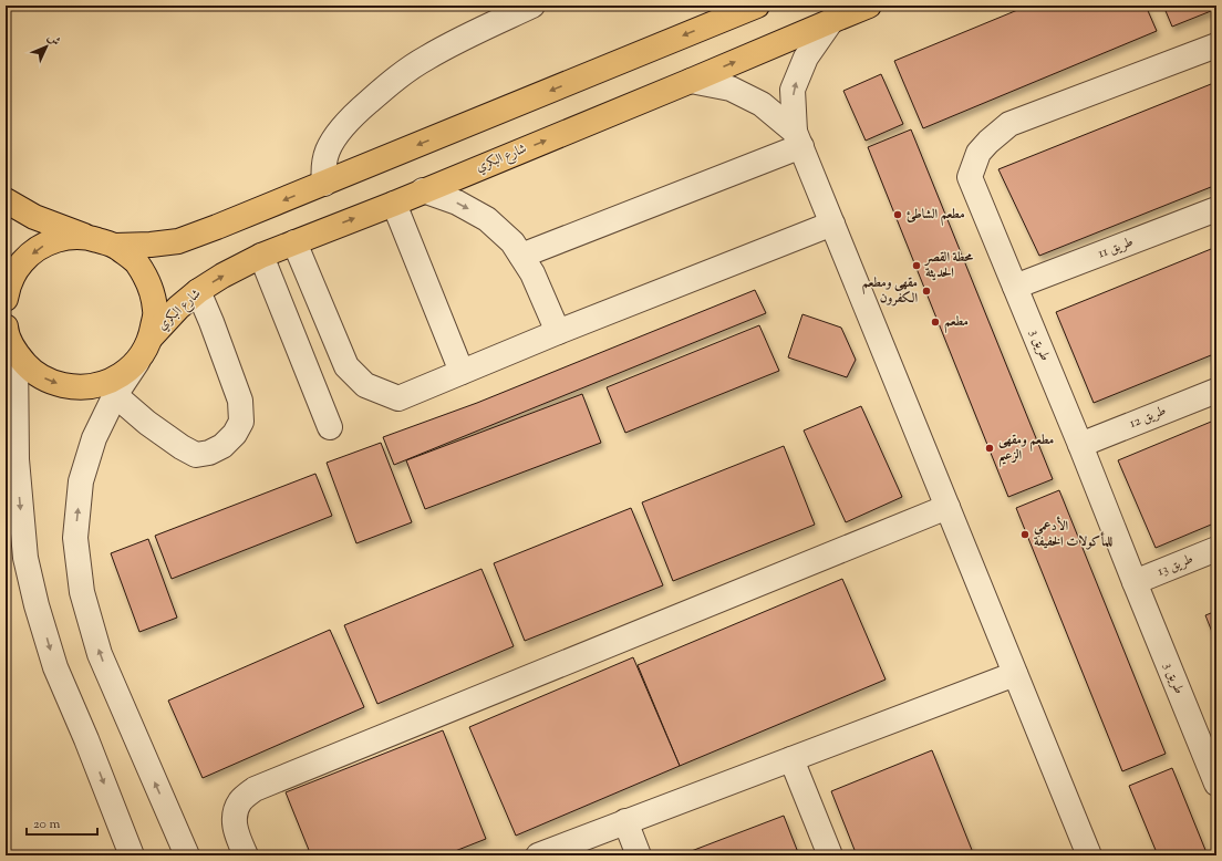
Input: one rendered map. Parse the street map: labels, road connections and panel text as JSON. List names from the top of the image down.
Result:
{
  "streets": {
    "main road": ["شارع البكري"],
    "street": [
      "طريق 11",
      "طريق 3",
      "طريق 12",
      "طريق 13"
    ]
  },
  "crossings": [
    ["طريق 11", "طريق 3"],
    ["طريق 3", "طريق 12"],
    ["طريق 3", "طريق 13"]
  ],
  "places": [
    "مطعم الشاطئ",
    "محطة القصر الحديثة",
    "مقهى ومطعم الكفرون",
    "مطعم",
    "مطعم ومقهى الزعيم",
    "الأدعمي للمأكولات الخفيفة"
  ],
  "scale_bar": "20 m",
  "north": "top right"
}
